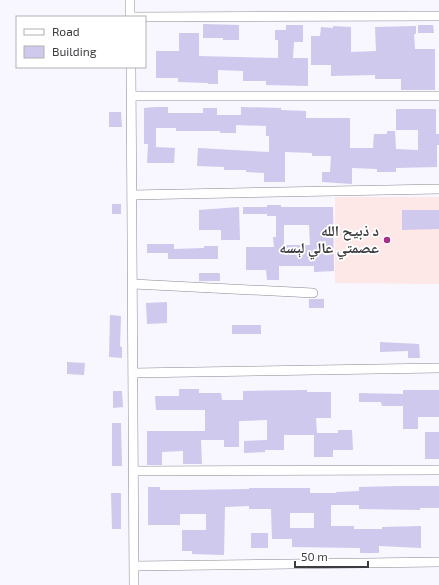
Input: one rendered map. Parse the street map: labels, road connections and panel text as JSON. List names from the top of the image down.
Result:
{
  "places": ["د ذبیح الله عصمتي عالي لېسه"],
  "legend": ["Road", "Building"],
  "scale_bar": "50 m"
}
